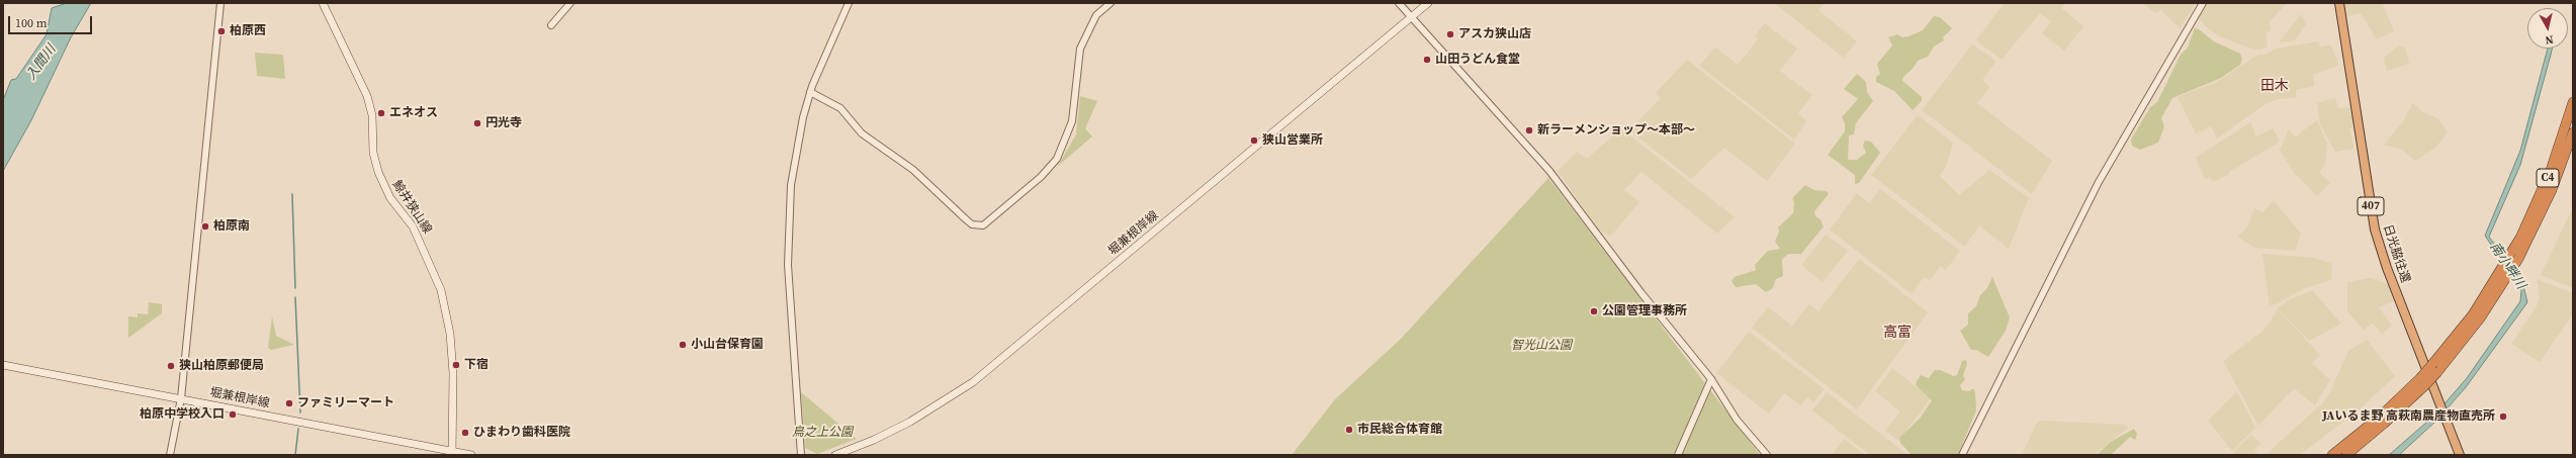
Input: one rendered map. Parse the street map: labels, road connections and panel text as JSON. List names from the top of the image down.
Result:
{
  "streets": {
    "highway": ["C4", "407", "日光脇往還"],
    "main road": ["鯨井狭山線", "堀兼根岸線"]
  },
  "crossings": [
    ["鯨井狭山線", "堀兼根岸線"]
  ],
  "districts": ["田木", "高富"],
  "water": ["入間川", "南小畔川"],
  "parks": ["智光山公園", "鳥之上公園"],
  "places": [
    "柏原西",
    "アスカ狭山店",
    "山田うどん食堂",
    "エネオス",
    "円光寺",
    "新ラーメンショップ～本部～",
    "狭山営業所",
    "柏原南",
    "公園管理事務所",
    "小山台保育園",
    "下宿",
    "狭山柏原郵便局",
    "ファミリーマート",
    "柏原中学校入口",
    "JAいるま野 高萩南農産物直売所",
    "市民総合体育館",
    "ひまわり歯科医院"
  ],
  "scale_bar": "100 m",
  "north": "bottom"
}
